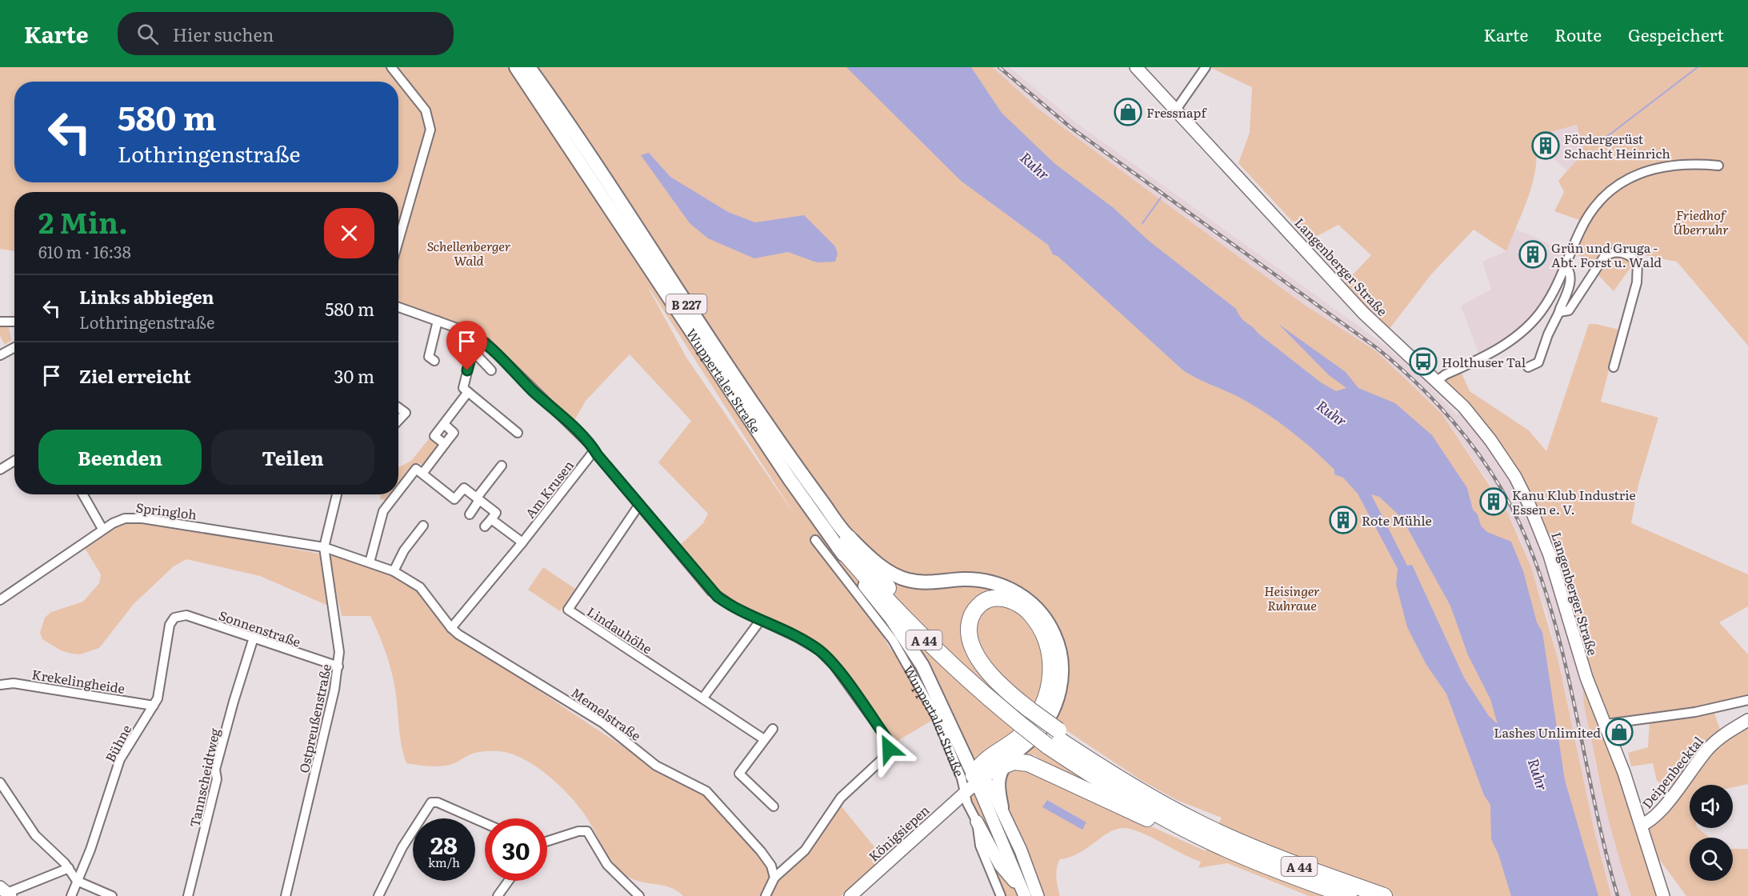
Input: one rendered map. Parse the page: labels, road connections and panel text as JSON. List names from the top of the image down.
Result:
{
  "streets": {
    "highway": ["A 44"],
    "main road": [
      "Langenberger Straße",
      "B 227",
      "Wuppertaler Straße",
      "Deipenbecktal",
      "Königsiepen"
    ],
    "street": [
      "Am Krusen",
      "Springloh",
      "Sonnenstraße",
      "Lindauhöhe",
      "Krekelingheide",
      "Memelstraße",
      "Ostpreußenstraße",
      "Bühne",
      "Tannscheidtweg"
    ]
  },
  "crossings": [
    ["Langenberger Straße", "Deipenbecktal"],
    ["Wuppertaler Straße", "A 44"],
    ["Wuppertaler Straße", "Königsiepen"],
    ["Am Krusen", "Memelstraße"],
    ["Springloh", "Memelstraße"],
    ["Springloh", "Ostpreußenstraße"],
    ["Sonnenstraße", "Ostpreußenstraße"],
    ["Sonnenstraße", "Bühne"],
    ["Sonnenstraße", "Tannscheidtweg"],
    ["Krekelingheide", "Bühne"],
    ["Memelstraße", "Ostpreußenstraße"]
  ],
  "water": ["Ruhr"],
  "parks": ["Friedhof Überruhr", "Schellenberger Wald", "Heisinger Ruhraue"],
  "places": {
    "shop": ["Fressnapf", "Lashes Unlimited"],
    "building": [
      "Fördergerüst Schacht Heinrich",
      "Grün und Gruga - Abt. Forst u. Wald",
      "Kanu Klub Industrie Essen e. V.",
      "Rote Mühle"
    ],
    "bus stop": ["Holthuser Tal"]
  },
  "page": {
    "header": "Karte",
    "search": "Hier suchen",
    "nav": ["Karte", "Route", "Gespeichert"],
    "turn": ["580 m", "Lothringenstraße"],
    "heading": ["2 Min.", "610 m · 16:38"],
    "list": [
      {
        "name": "Links abbiegen",
        "note": "Lothringenstraße",
        "value": "580 m"
      },
      {
        "name": "Ziel erreicht",
        "value": "30 m"
      }
    ],
    "buttons": ["Beenden", "Teilen"],
    "speed": "28 km/h",
    "limit": "30"
  }
}
